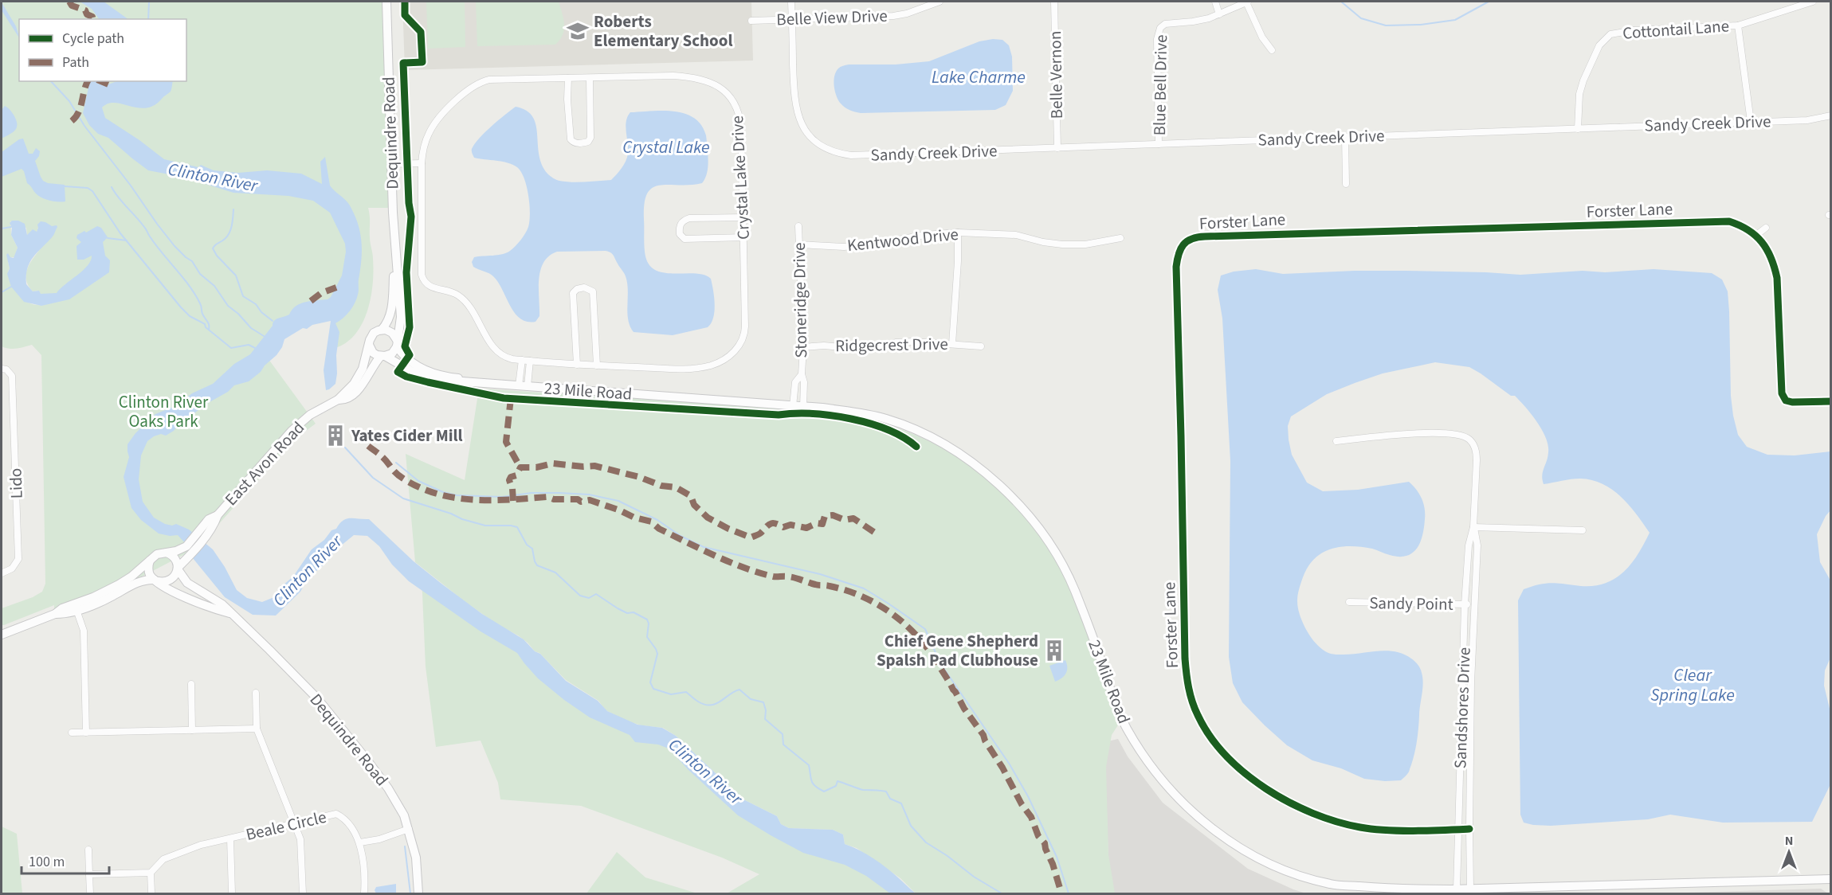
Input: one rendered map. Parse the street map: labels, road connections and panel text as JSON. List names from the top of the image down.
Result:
{
  "streets": {
    "main road": ["Dequindre Road", "23 Mile Road", "East Avon Road"],
    "street": [
      "Belle View Drive",
      "Cottontail Lane",
      "Belle Vernon",
      "Blue Bell Drive",
      "Sandy Creek Drive",
      "Crystal Lake Drive",
      "Forster Lane",
      "Kentwood Drive",
      "Stoneridge Drive",
      "Ridgecrest Drive",
      "Lido",
      "Sandy Point",
      "Sandshores Drive",
      "Beale Circle"
    ]
  },
  "crossings": [
    ["Belle View Drive", "Sandy Creek Drive"],
    ["Cottontail Lane", "Sandy Creek Drive"],
    ["Belle Vernon", "Sandy Creek Drive"],
    ["Blue Bell Drive", "Sandy Creek Drive"],
    ["Dequindre Road", "23 Mile Road"],
    ["Dequindre Road", "East Avon Road"],
    ["Forster Lane", "Sandshores Drive"],
    ["Kentwood Drive", "Stoneridge Drive"],
    ["Stoneridge Drive", "Ridgecrest Drive"],
    ["Stoneridge Drive", "23 Mile Road"],
    ["23 Mile Road", "East Avon Road"],
    ["23 Mile Road", "Sandshores Drive"],
    ["Sandy Point", "Sandshores Drive"]
  ],
  "water": [
    "Lake Charme",
    "Crystal Lake",
    "Clinton River",
    "Clear Spring Lake"
  ],
  "parks": ["Clinton River Oaks Park"],
  "places": {
    "school or university": ["Roberts Elementary School"],
    "building": ["Yates Cider Mill", "Chief Gene Shepherd Spalsh Pad Clubhouse"]
  },
  "legend": ["Cycle path", "Path"],
  "scale_bar": "100 m",
  "north": "top"
}
